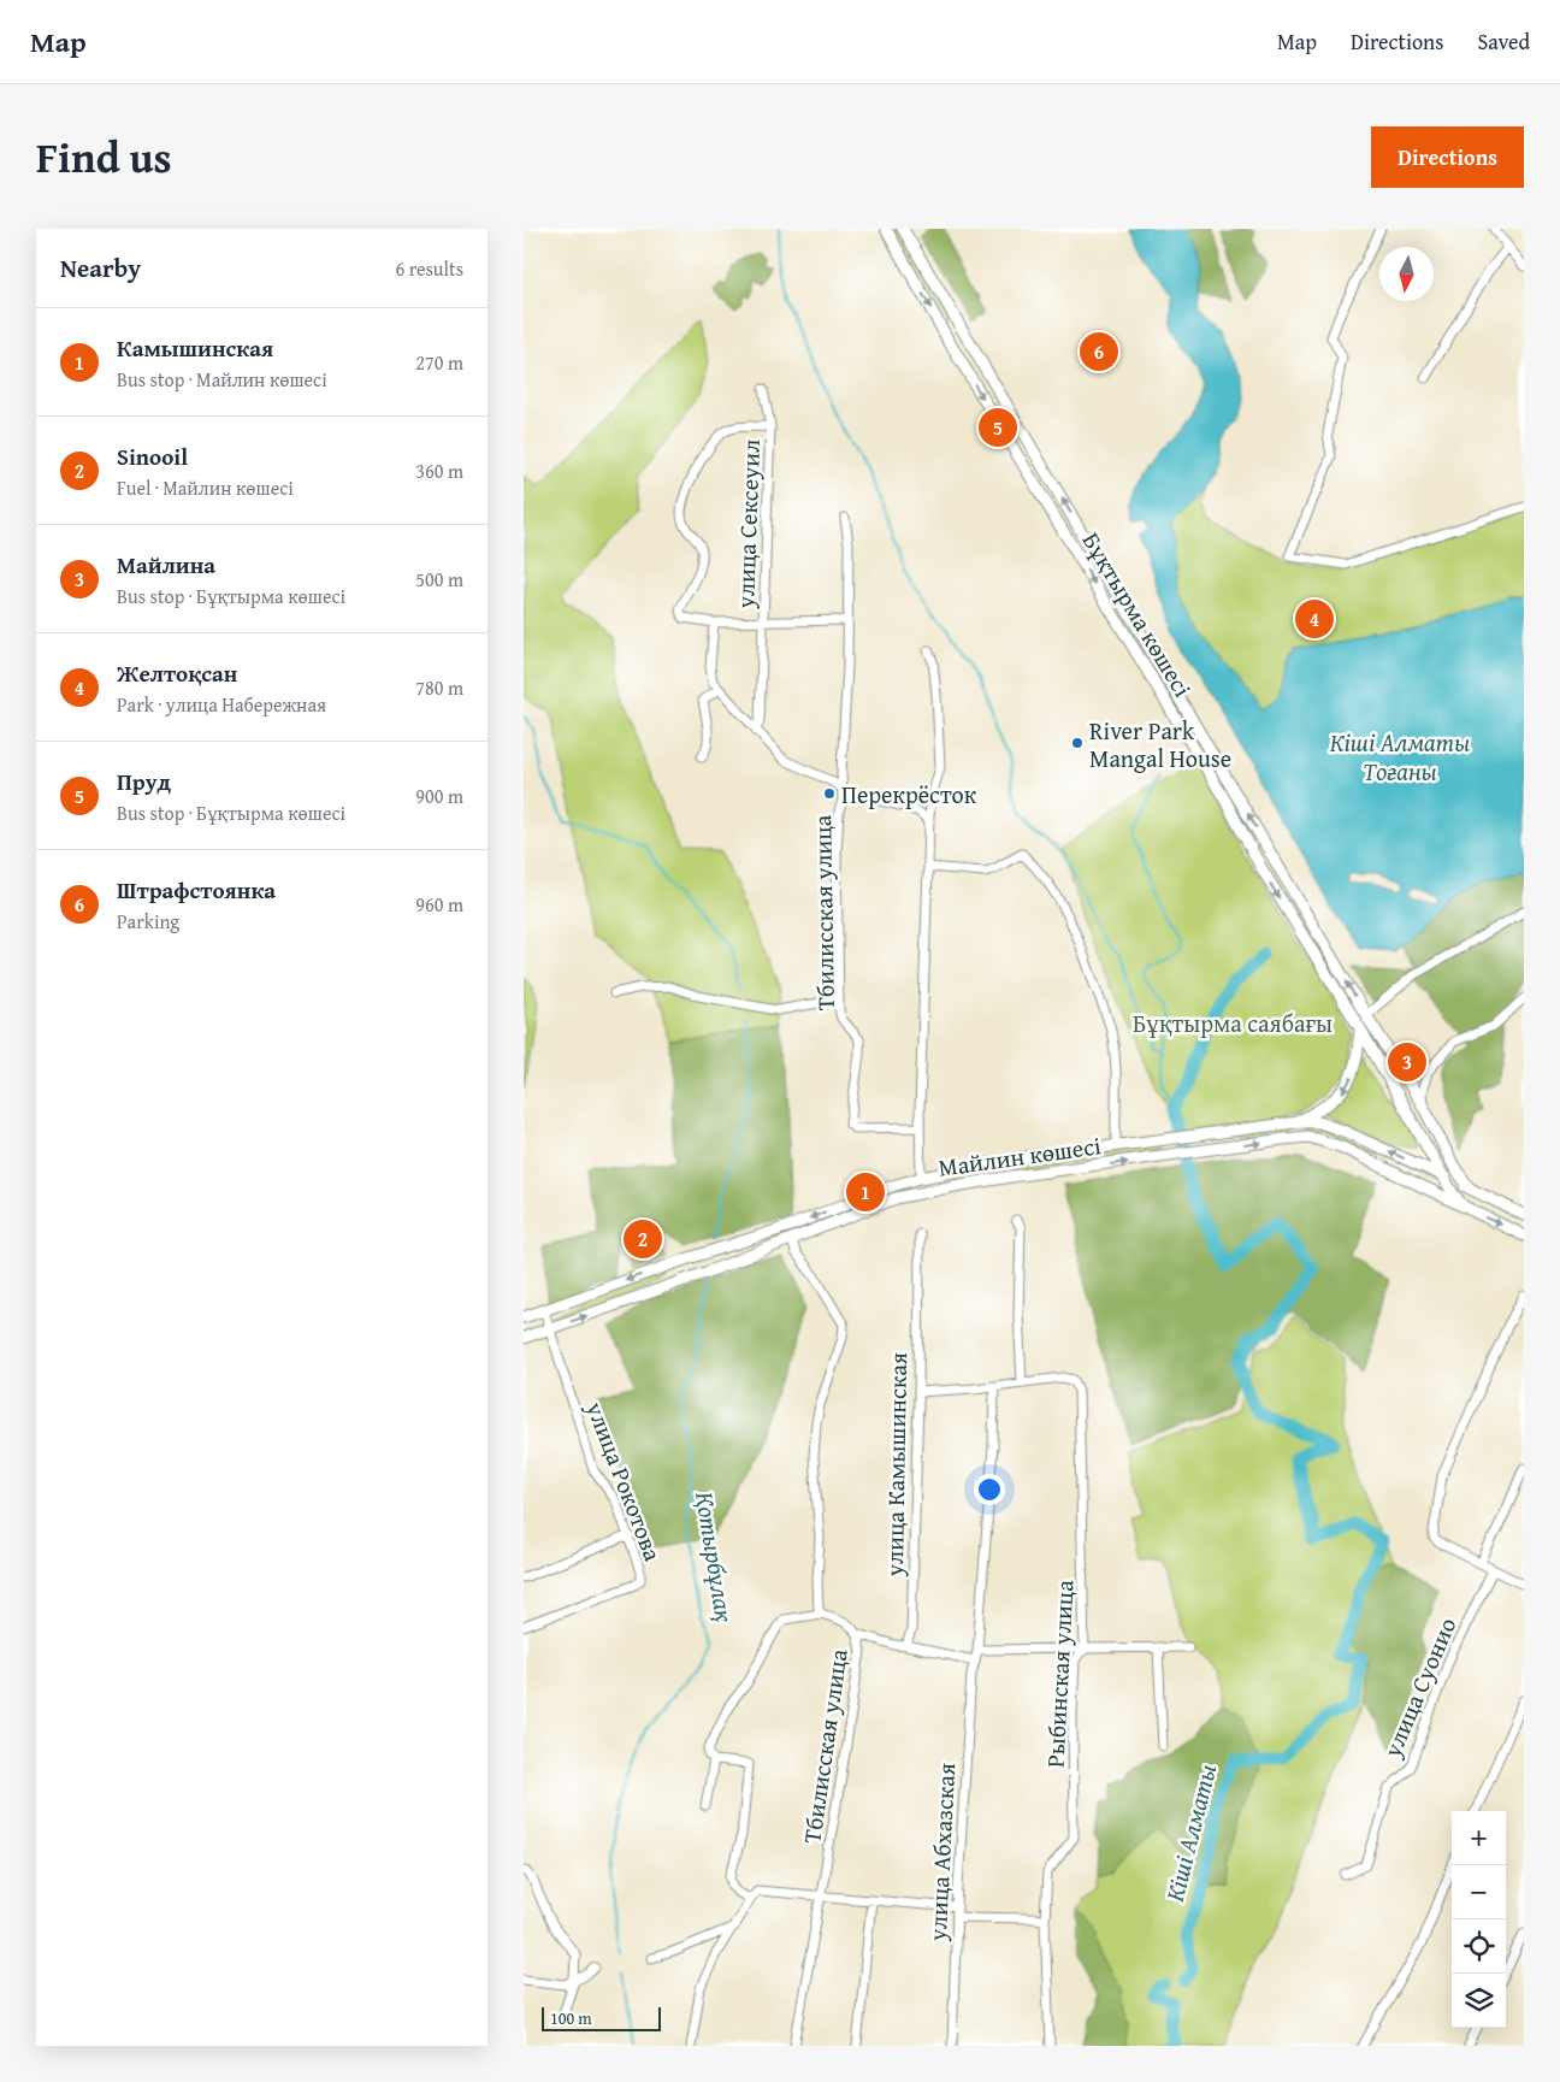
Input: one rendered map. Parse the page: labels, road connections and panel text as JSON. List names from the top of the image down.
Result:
{
  "streets": {
    "main road": ["Бұқтырма көшесі", "Майлин көшесі"],
    "street": [
      "улица Сексеуил",
      "Тбилисская улица",
      "улица Камышинская",
      "улица Рокотова",
      "Рыбинская улица",
      "улица Суонио",
      "улица Абхазская"
    ]
  },
  "crossings": [
    ["улица Сексеуил", "Тбилисская улица"],
    ["Бұқтырма көшесі", "Майлин көшесі"],
    ["Тбилисская улица", "Майлин көшесі"],
    ["Майлин көшесі", "улица Рокотова"],
    ["улица Камышинская", "Рыбинская улица"],
    ["Рыбинская улица", "улица Абхазская"]
  ],
  "water": ["Кіші Алматы Тоғаны", "Қотырбұлақ", "Кіші Алматы"],
  "parks": ["Бұқтырма саябағы"],
  "places": ["River Park Mangal House", "Перекрёсток"],
  "scale_bar": "100 m",
  "north": "bottom",
  "page": {
    "header": "Map",
    "nav": ["Map", "Directions", "Saved"],
    "title": "Find us",
    "buttons": "Directions",
    "heading": ["Nearby", "6 results"],
    "list": [
      {
        "mark": "1",
        "name": "Камышинская",
        "note": "Bus stop · Майлин көшесі",
        "value": "270 m"
      },
      {
        "mark": "2",
        "name": "Sinooil",
        "note": "Fuel · Майлин көшесі",
        "value": "360 m"
      },
      {
        "mark": "3",
        "name": "Майлина",
        "note": "Bus stop · Бұқтырма көшесі",
        "value": "500 m"
      },
      {
        "mark": "4",
        "name": "Желтоқсан",
        "note": "Park · улица Набережная",
        "value": "780 m"
      },
      {
        "mark": "5",
        "name": "Пруд",
        "note": "Bus stop · Бұқтырма көшесі",
        "value": "900 m"
      },
      {
        "mark": "6",
        "name": "Штрафстоянка",
        "note": "Parking",
        "value": "960 m"
      }
    ],
    "pins": [
      "6",
      "5",
      "4",
      "3",
      "1",
      "2"
    ],
    "map_buttons": ["+", "−"],
    "scale": "100 m"
  }
}
